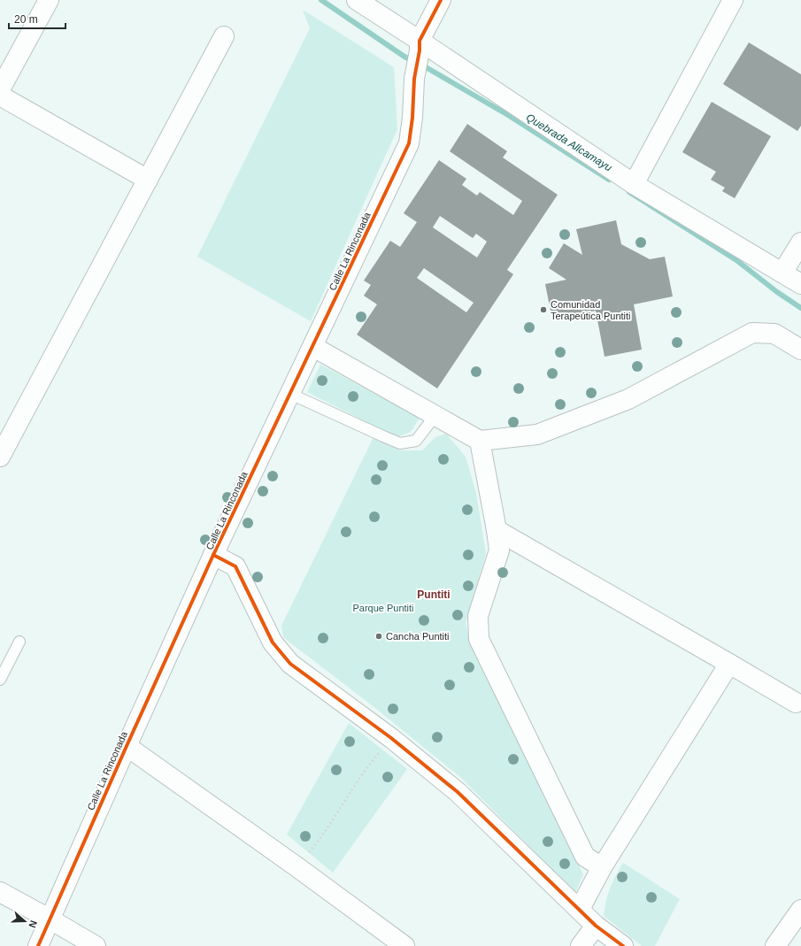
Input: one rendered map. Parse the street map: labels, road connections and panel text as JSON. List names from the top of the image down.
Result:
{
  "streets": {
    "street": ["Calle La Rinconada"]
  },
  "districts": ["Puntiti"],
  "water": ["Quebrada Allcamayu"],
  "parks": ["Parque Puntiti"],
  "places": ["Comunidad Terapeútica Puntiti", "Cancha Puntiti"],
  "scale_bar": "20 m",
  "north": "right"
}
